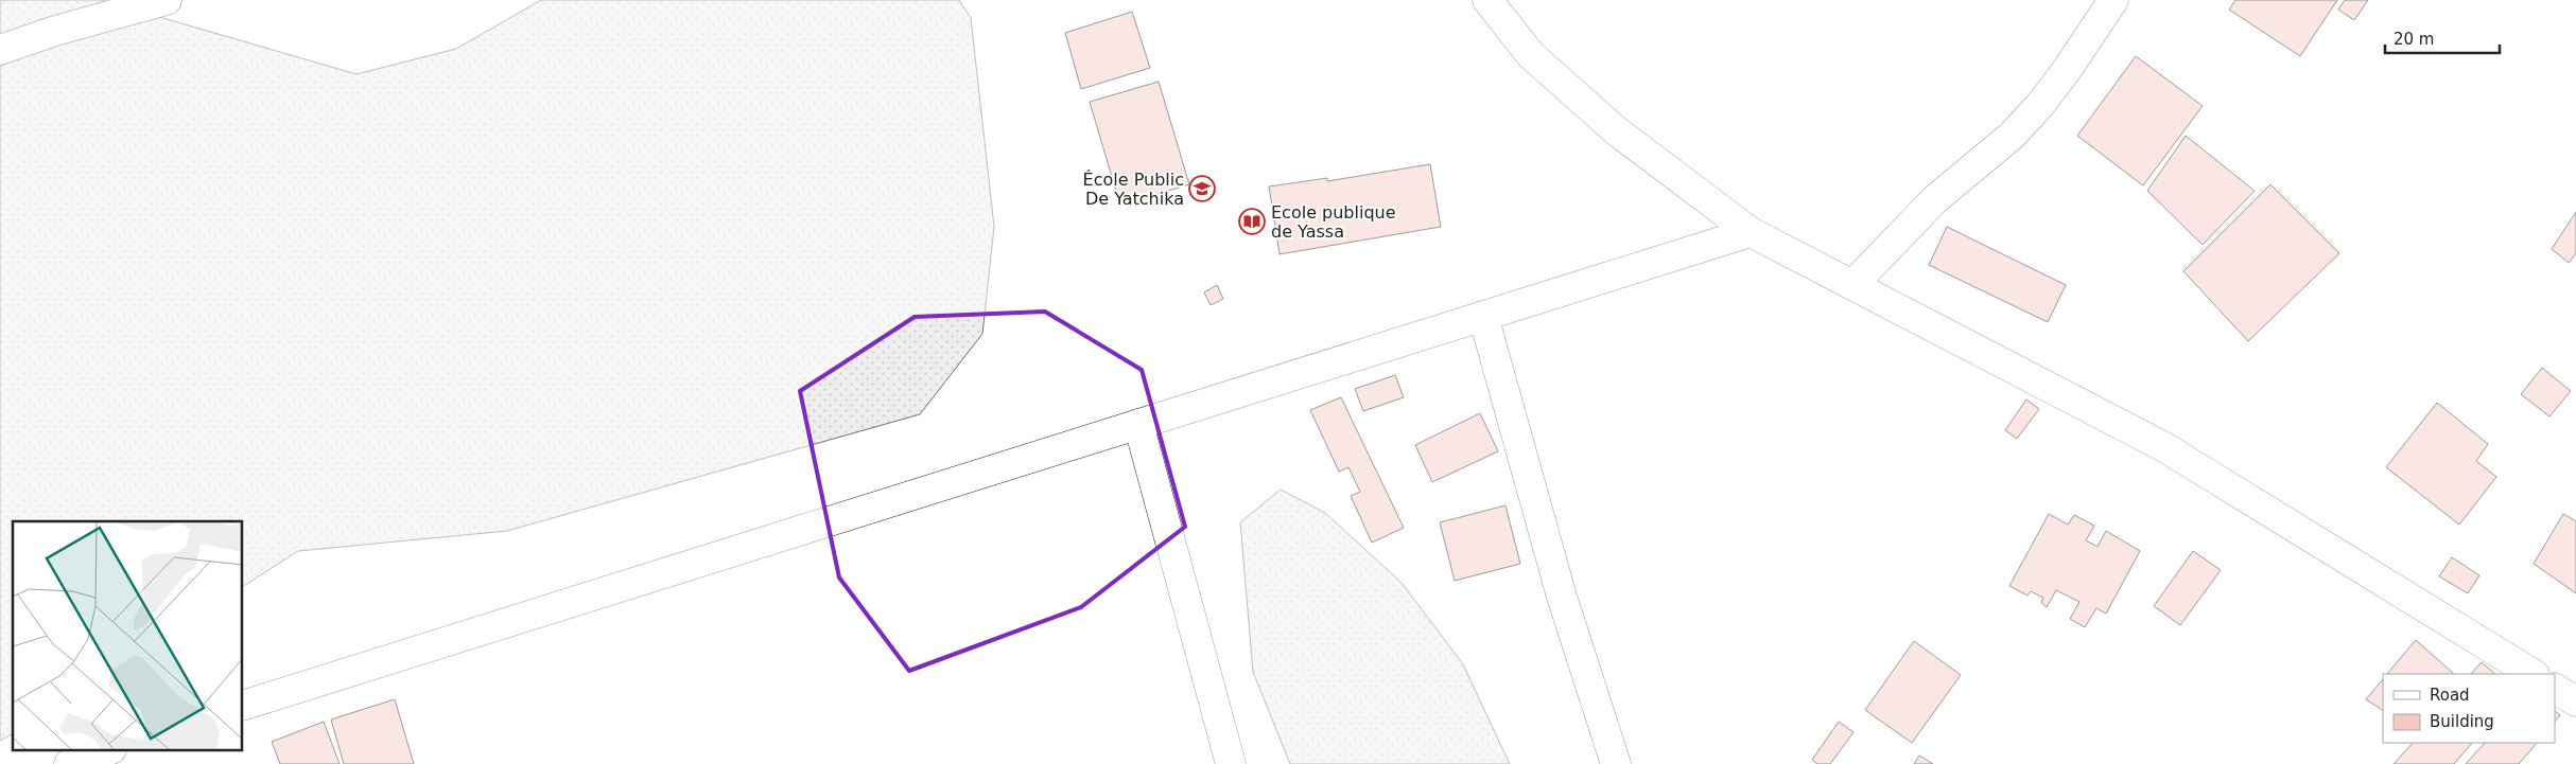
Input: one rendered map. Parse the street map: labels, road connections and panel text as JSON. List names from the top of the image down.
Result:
{
  "places": {
    "school or university": ["École Public De Yatchika"],
    "library": ["Ecole publique de Yassa"]
  },
  "legend": ["Road", "Building"],
  "scale_bar": "20 m"
}
